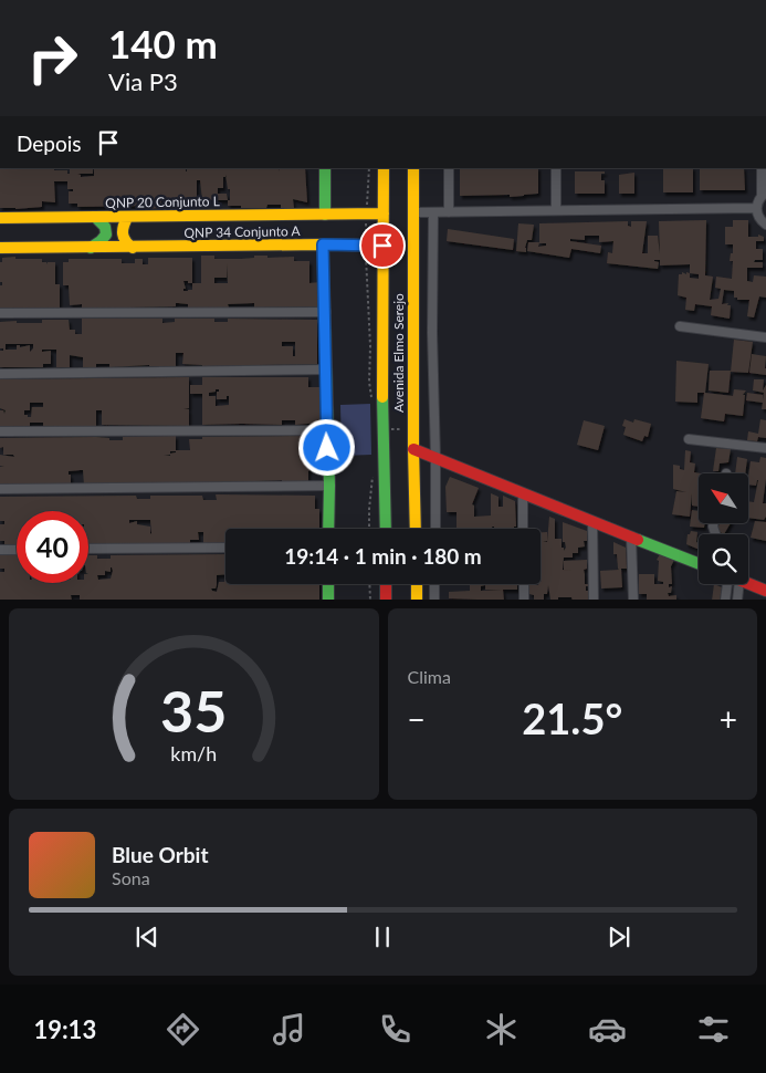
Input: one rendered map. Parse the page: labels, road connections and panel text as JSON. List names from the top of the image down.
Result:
{
  "streets": {
    "street": ["QNP 20 Conjunto L", "QNP 34 Conjunto A", "Avenida Elmo Serejo"]
  },
  "crossings": [
    ["QNP 20 Conjunto L", "Avenida Elmo Serejo"],
    ["QNP 34 Conjunto A", "Avenida Elmo Serejo"]
  ],
  "north": "top left",
  "page": {
    "turn": ["140 m", "Via P3"],
    "then": "Depois",
    "limit": "40",
    "trip": "19:14 · 1 min · 180 m",
    "tile": "Clima",
    "heat": ["−", "21.5°", "+"],
    "song": ["Blue Orbit", "Sona"],
    "tabs": "19:13",
    "gauge": ["35", "km/h"]
  }
}
